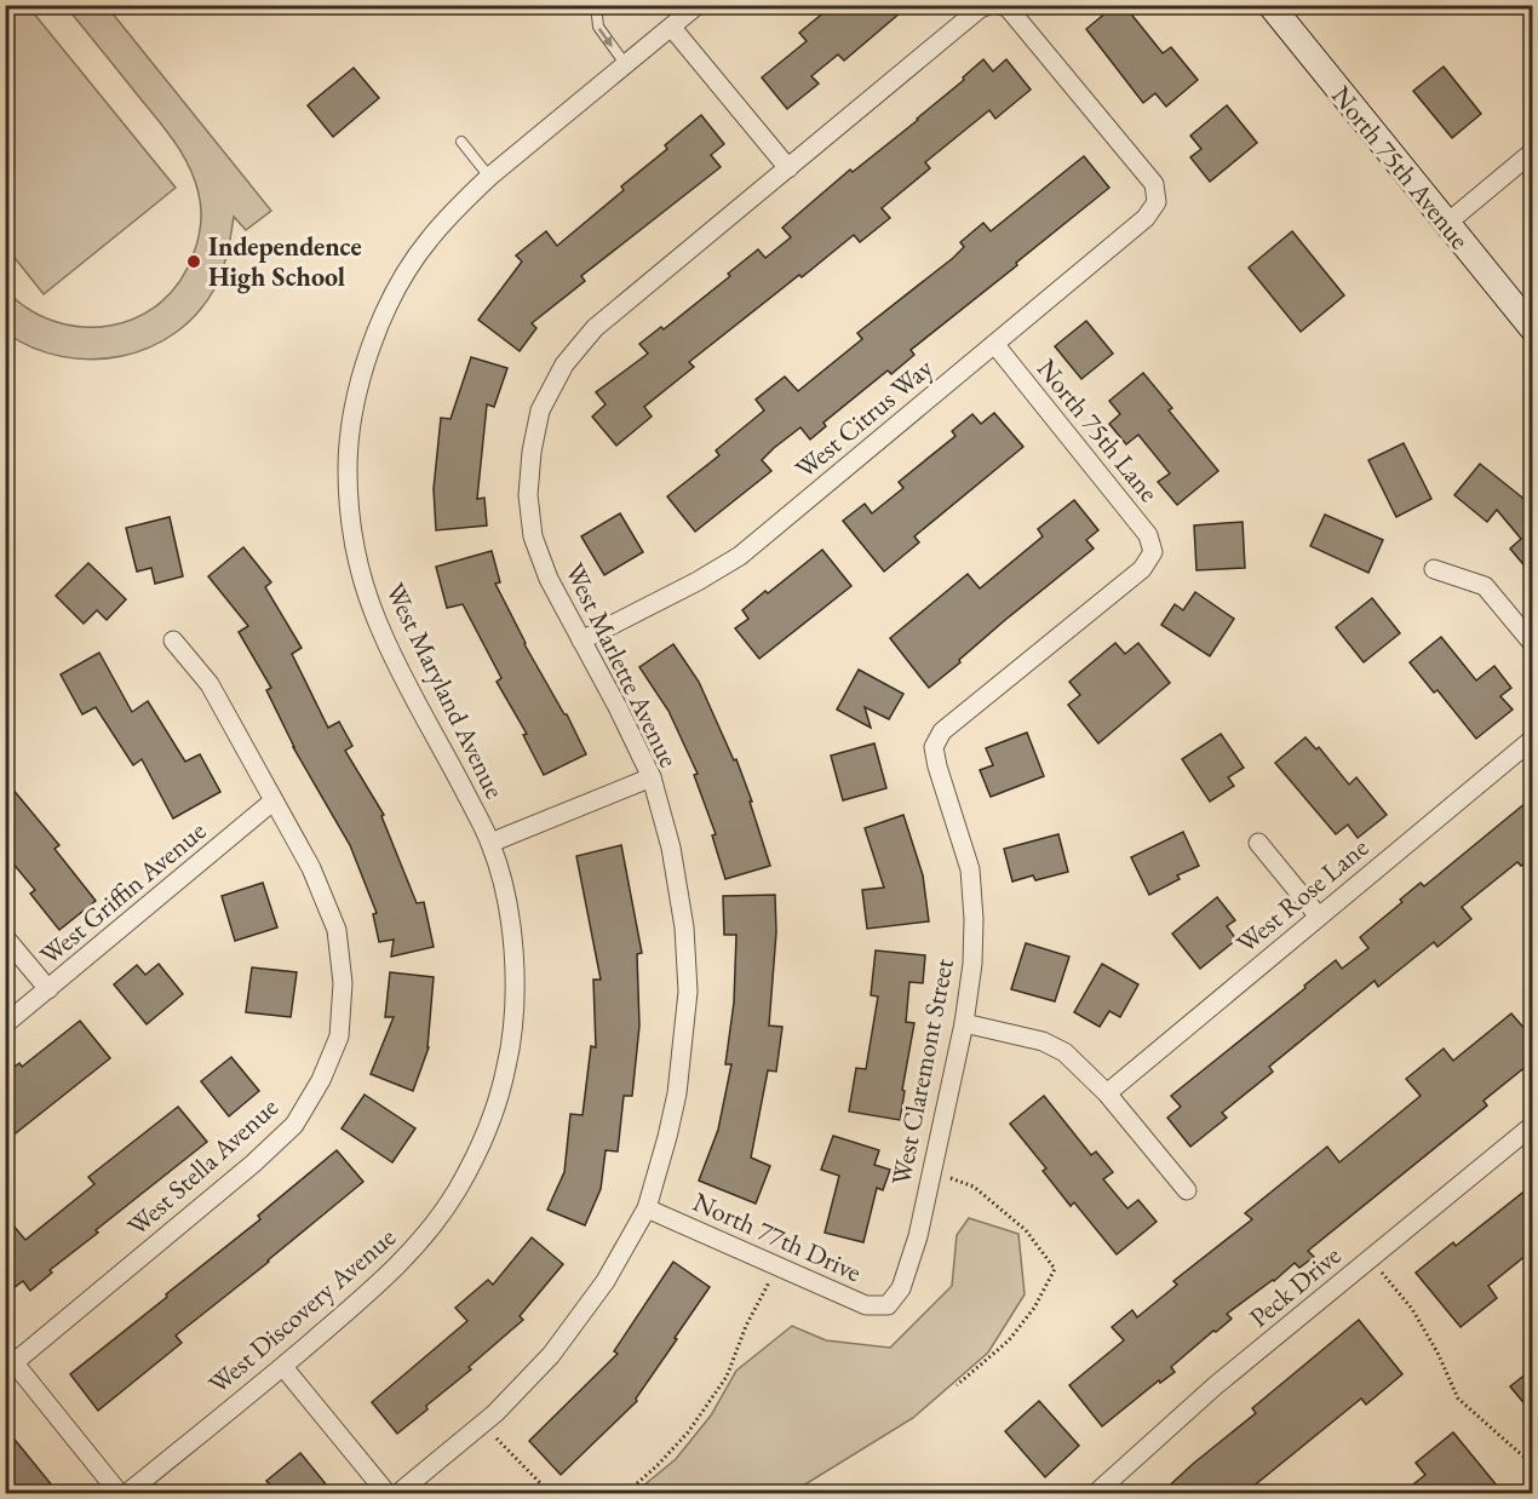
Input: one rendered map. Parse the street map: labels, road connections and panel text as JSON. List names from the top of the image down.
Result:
{
  "streets": {
    "main road": ["North 75th Avenue"],
    "street": [
      "West Citrus Way",
      "North 75th Lane",
      "West Marlette Avenue",
      "West Maryland Avenue",
      "West Griffin Avenue",
      "West Rose Lane",
      "West Claremont Street",
      "West Stella Avenue",
      "North 77th Drive",
      "Peck Drive",
      "West Discovery Avenue"
    ]
  },
  "crossings": [
    ["West Citrus Way", "North 75th Lane"],
    ["West Citrus Way", "West Marlette Avenue"],
    ["North 75th Lane", "West Claremont Street"],
    ["West Marlette Avenue", "North 77th Drive"],
    ["West Maryland Avenue", "West Discovery Avenue"],
    ["West Griffin Avenue", "West Stella Avenue"],
    ["West Claremont Street", "North 77th Drive"]
  ],
  "places": ["Independence High School"]
}
